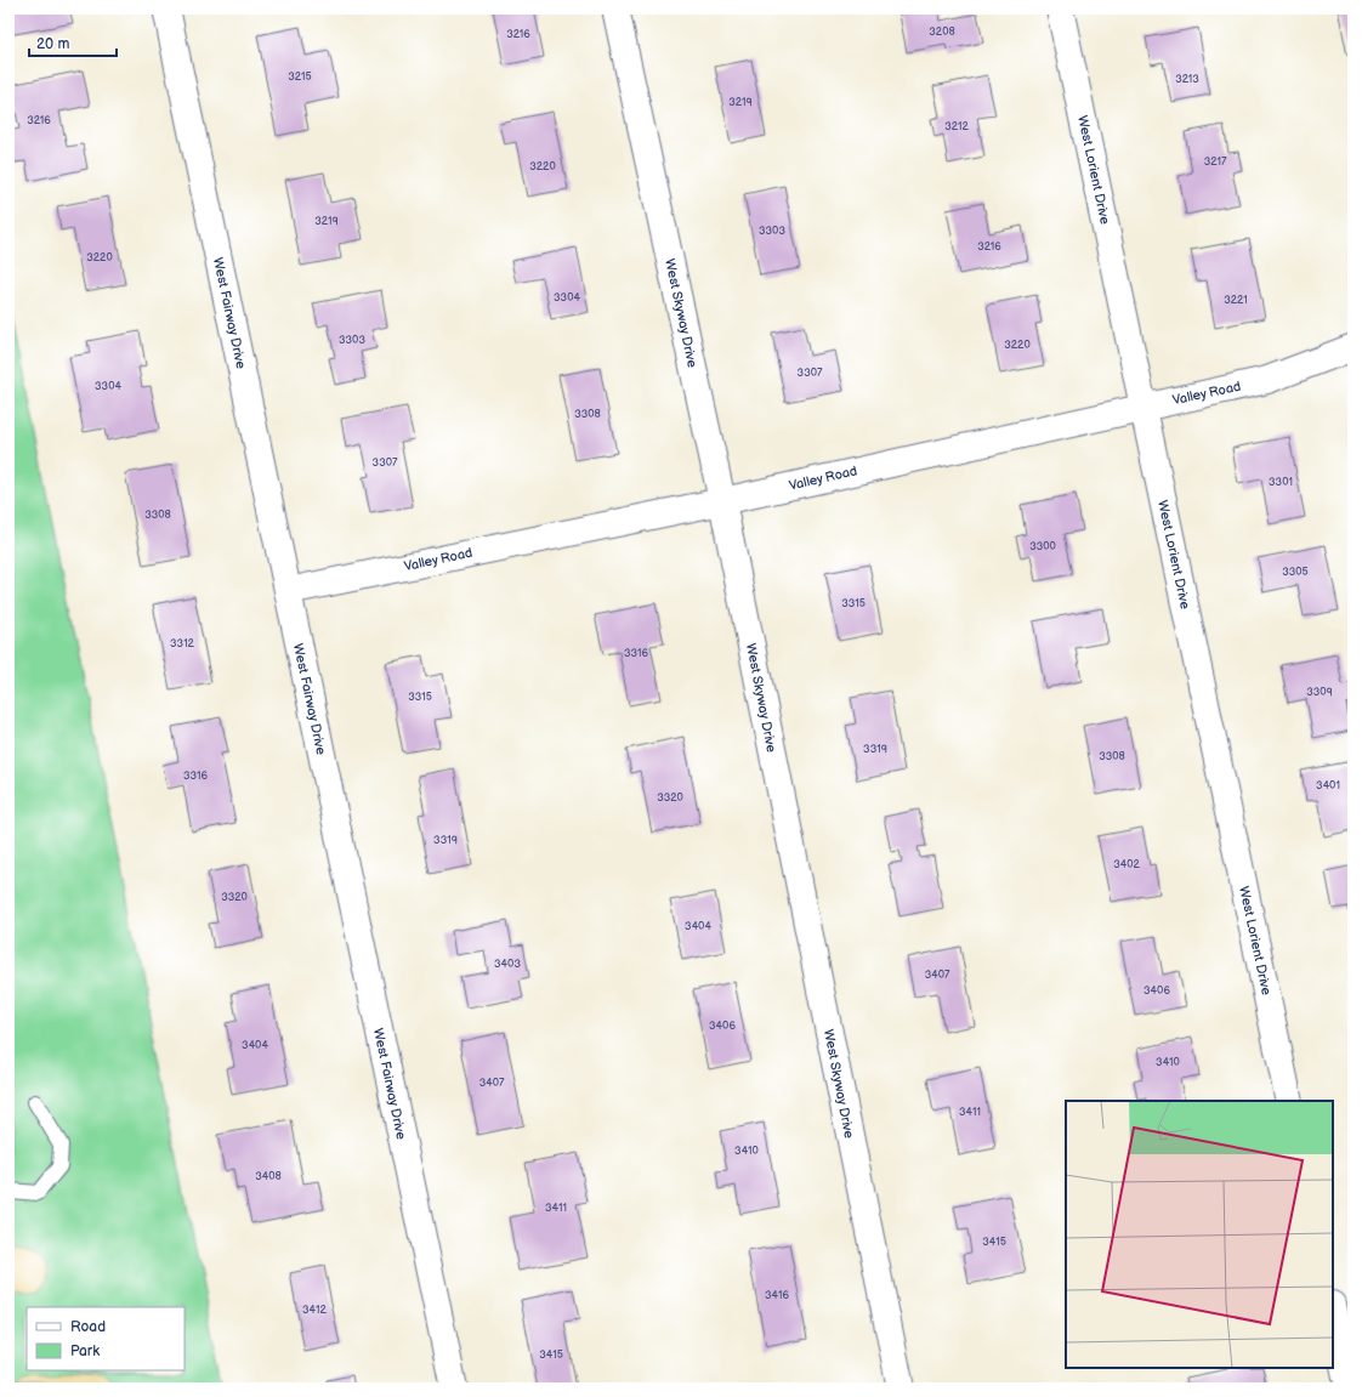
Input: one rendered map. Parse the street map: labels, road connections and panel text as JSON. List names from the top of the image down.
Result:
{
  "streets": {
    "street": [
      "West Lorient Drive",
      "West Fairway Drive",
      "West Skyway Drive",
      "Valley Road"
    ]
  },
  "crossings": [
    ["West Lorient Drive", "Valley Road"],
    ["West Fairway Drive", "Valley Road"],
    ["West Skyway Drive", "Valley Road"]
  ],
  "house_numbers": [
    "3208",
    "3216",
    "3215",
    "3213",
    "3219",
    "3216",
    "3212",
    "3217",
    "3220",
    "3219",
    "3303",
    "3216",
    "3220",
    "3304",
    "3221",
    "3303",
    "3220",
    "3307",
    "3304",
    "3308",
    "3307",
    "3301",
    "3308",
    "3300",
    "3305",
    "3315",
    "3312",
    "3316",
    "3309",
    "3315",
    "3319",
    "3308",
    "3316",
    "3401",
    "3320",
    "3319",
    "3402",
    "3320",
    "3404",
    "3403",
    "3407",
    "3406",
    "3406",
    "3404",
    "3410",
    "3407",
    "3411",
    "3410",
    "3408",
    "3411",
    "3415",
    "3416",
    "3412",
    "3415"
  ],
  "legend": ["Road", "Park"],
  "scale_bar": "20 m"
}
